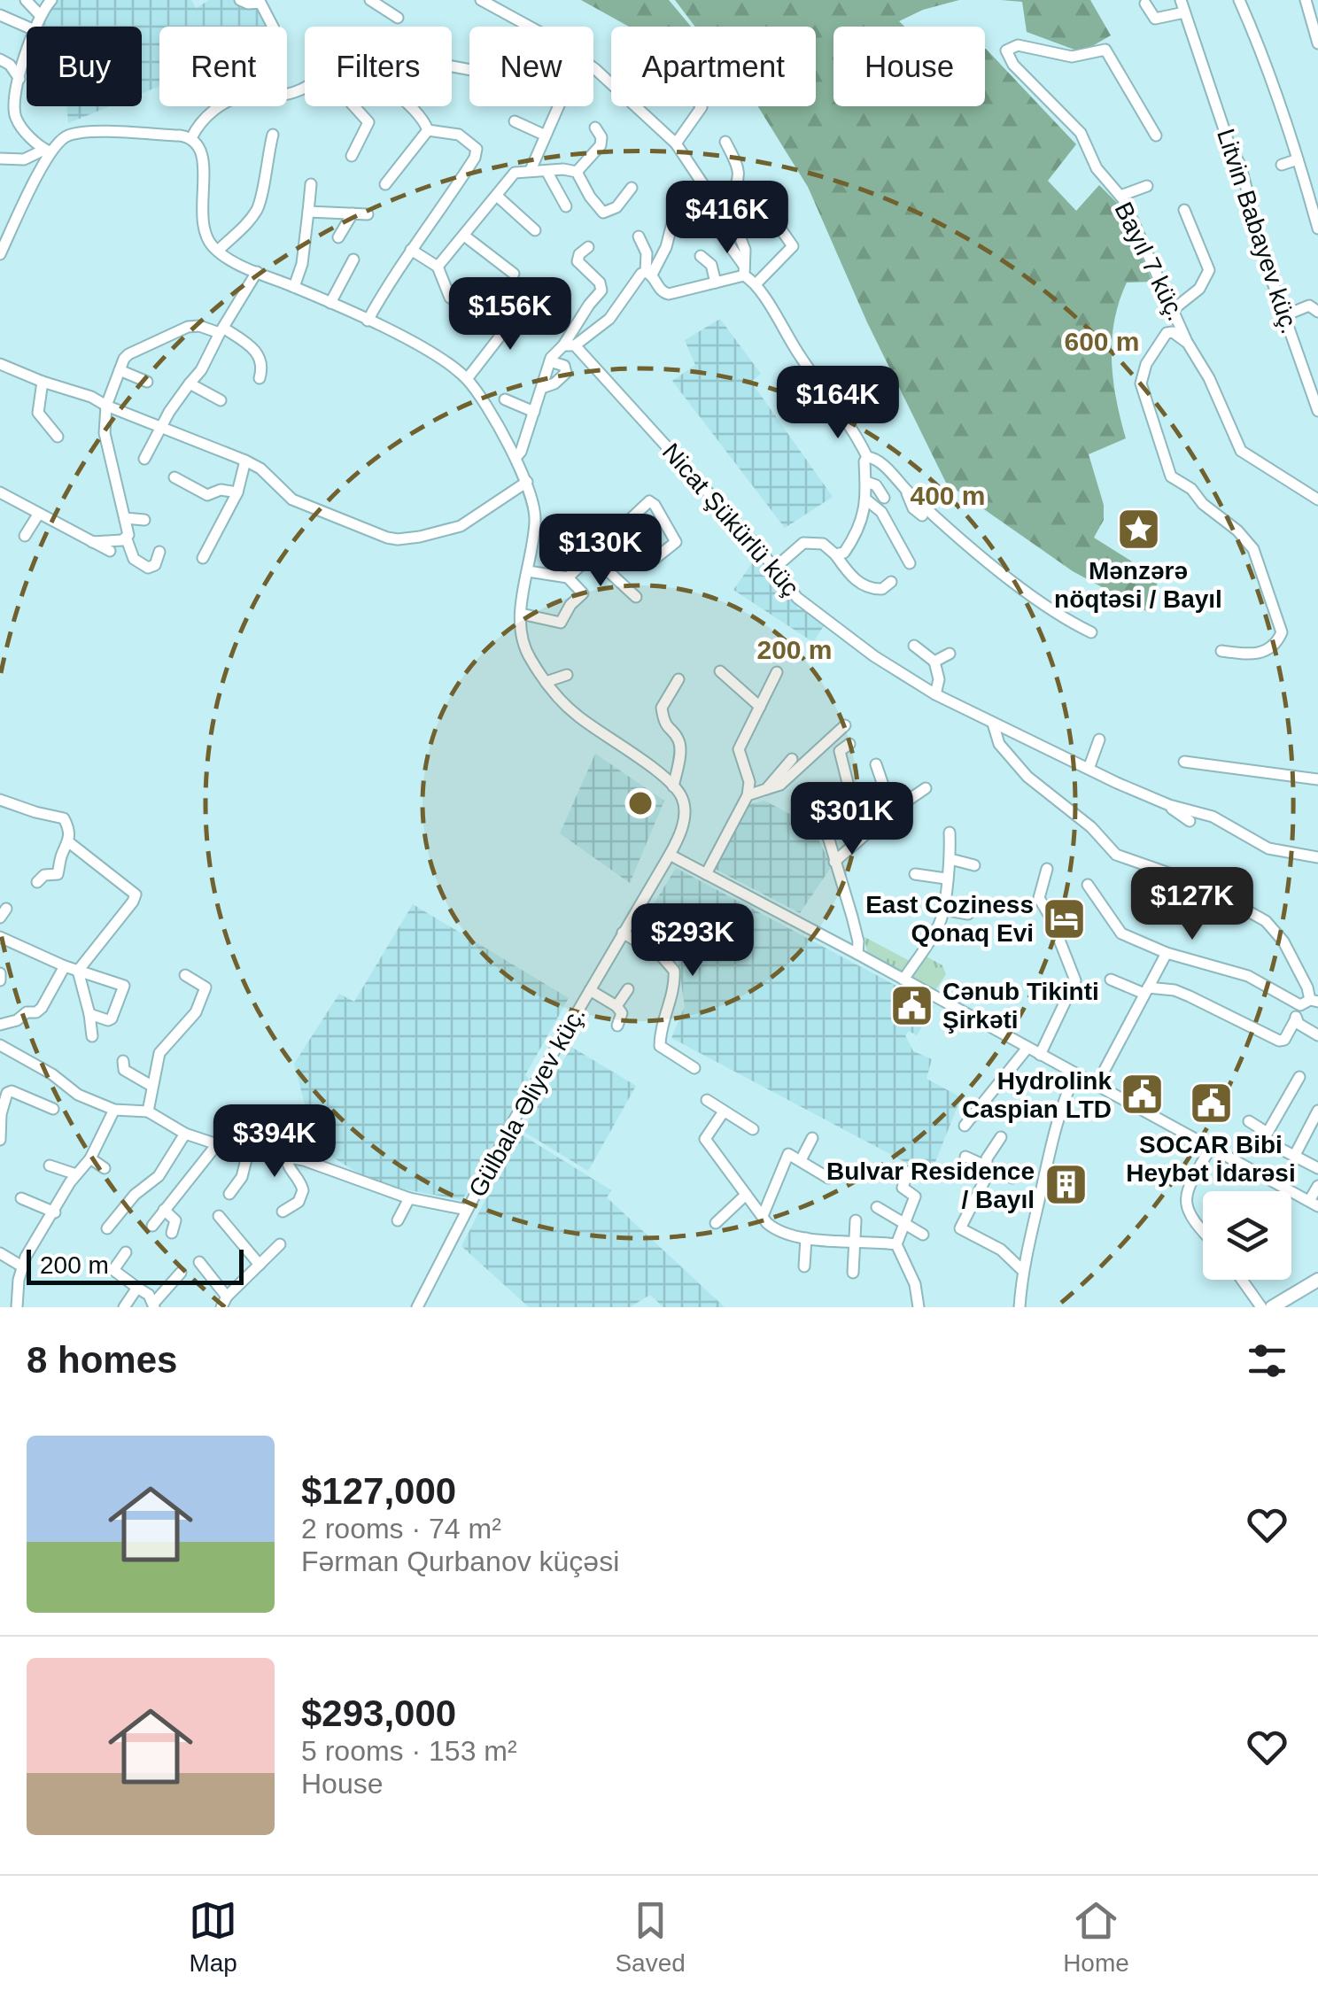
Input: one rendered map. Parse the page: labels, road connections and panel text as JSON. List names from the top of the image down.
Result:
{
  "streets": {
    "street": [
      "Litvin Babayev küç.",
      "Bayıl 7 küç.",
      "Nicat Şükürlü küç",
      "Gülbala Əliyev küç."
    ]
  },
  "places": {
    "place": ["Mənzərə nöqtəsi / Bayıl"],
    "hotel": ["East Coziness Qonaq Evi"],
    "public building": ["Cənub Tikinti Şirkəti", "Hydrolink Caspian LTD", "SOCAR Bibi Heybət İdarəsi"],
    "building": ["Bulvar Residence / Bayıl"]
  },
  "scale_bar": "200 m",
  "page": {
    "chip": [
      "Buy",
      "Rent",
      "Filters",
      "New",
      "Apartment",
      "House"
    ],
    "price": [
      "$416K",
      "$156K",
      "$164K",
      "$130K",
      "$301K",
      "$127K",
      "$293K",
      "$394K"
    ],
    "scale": "200 m",
    "heading": "8 homes",
    "list": [
      {
        "name": "$127,000",
        "note": "2 rooms · 74 m² · Fərman Qurbanov küçəsi"
      },
      {
        "name": "$293,000",
        "note": "5 rooms · 153 m² · House"
      }
    ],
    "tabs": ["Map", "Saved", "Home"]
  },
  "rings": ["600 m", "400 m", "200 m"]
}
